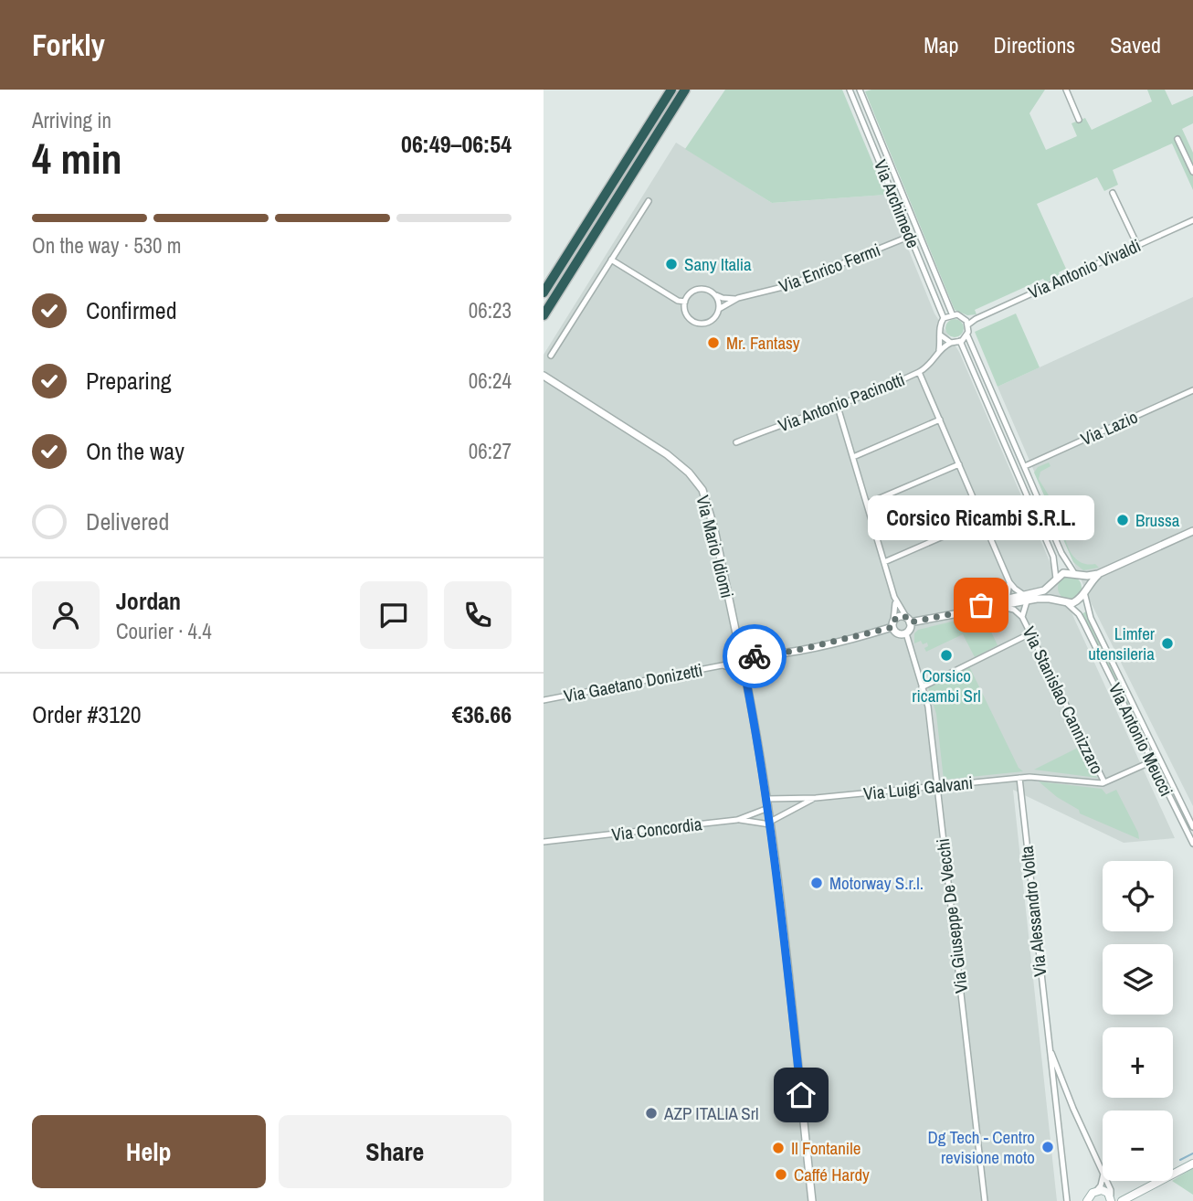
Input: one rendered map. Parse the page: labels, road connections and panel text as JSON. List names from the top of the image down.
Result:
{
  "streets": {
    "street": [
      "Via Archimede",
      "Via Enrico Fermi",
      "Via Antonio Vivaldi",
      "Via Antonio Pacinotti",
      "Via Lazio",
      "Via Mario Idiomi",
      "Via Gaetano Donizetti",
      "Via Stanislao Cannizzaro",
      "Via Antonio Meucci",
      "Via Luigi Galvani",
      "Via Concordia",
      "Via Alessandro Volta",
      "Via Giuseppe De Vecchi"
    ]
  },
  "crossings": [
    ["Via Archimede", "Via Enrico Fermi"],
    ["Via Archimede", "Via Antonio Vivaldi"],
    ["Via Archimede", "Via Antonio Pacinotti"],
    ["Via Antonio Vivaldi", "Via Antonio Pacinotti"],
    ["Via Mario Idiomi", "Via Gaetano Donizetti"],
    ["Via Stanislao Cannizzaro", "Via Luigi Galvani"],
    ["Via Luigi Galvani", "Via Alessandro Volta"],
    ["Via Luigi Galvani", "Via Giuseppe De Vecchi"]
  ],
  "places": [
    "Sany Italia",
    "Mr. Fantasy",
    "Brussa",
    "Corsico Ricambi S.R.L.",
    "Limfer utensileria",
    "Corsico ricambi Srl",
    "Motorway S.r.l.",
    "AZP ITALIA Srl",
    "Dg Tech - Centro revisione moto",
    "Il Fontanile",
    "Caffé Hardy"
  ],
  "page": {
    "header": "Forkly",
    "nav": ["Map", "Directions", "Saved"],
    "heading": ["4 min", "Arriving in", "06:49–06:54"],
    "panel": [
      "Jordan",
      "Courier · 4.4",
      "Order #3120",
      "€36.66"
    ],
    "bar": "On the way · 530 m",
    "list": [
      ["Confirmed", "06:23"],
      ["Preparing", "06:24"],
      ["On the way", "06:27"],
      "Delivered"
    ],
    "bubble": "Corsico Ricambi S.R.L.",
    "map_buttons": ["+", "−"],
    "buttons": ["Help", "Share"]
  }
}
